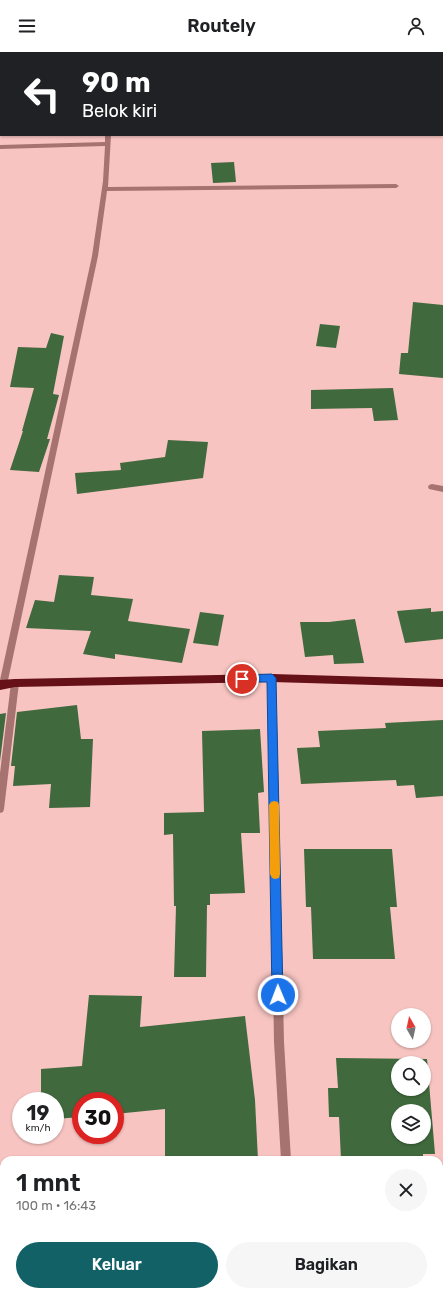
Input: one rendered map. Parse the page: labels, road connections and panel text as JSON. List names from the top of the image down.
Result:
{
  "north": "top",
  "page": {
    "header": "Routely",
    "turn": ["90 m", "Belok kiri"],
    "speed": "19 km/h",
    "limit": "30",
    "heading": ["1 mnt", "100 m · 16:43"],
    "buttons": ["Keluar", "Bagikan"]
  }
}
